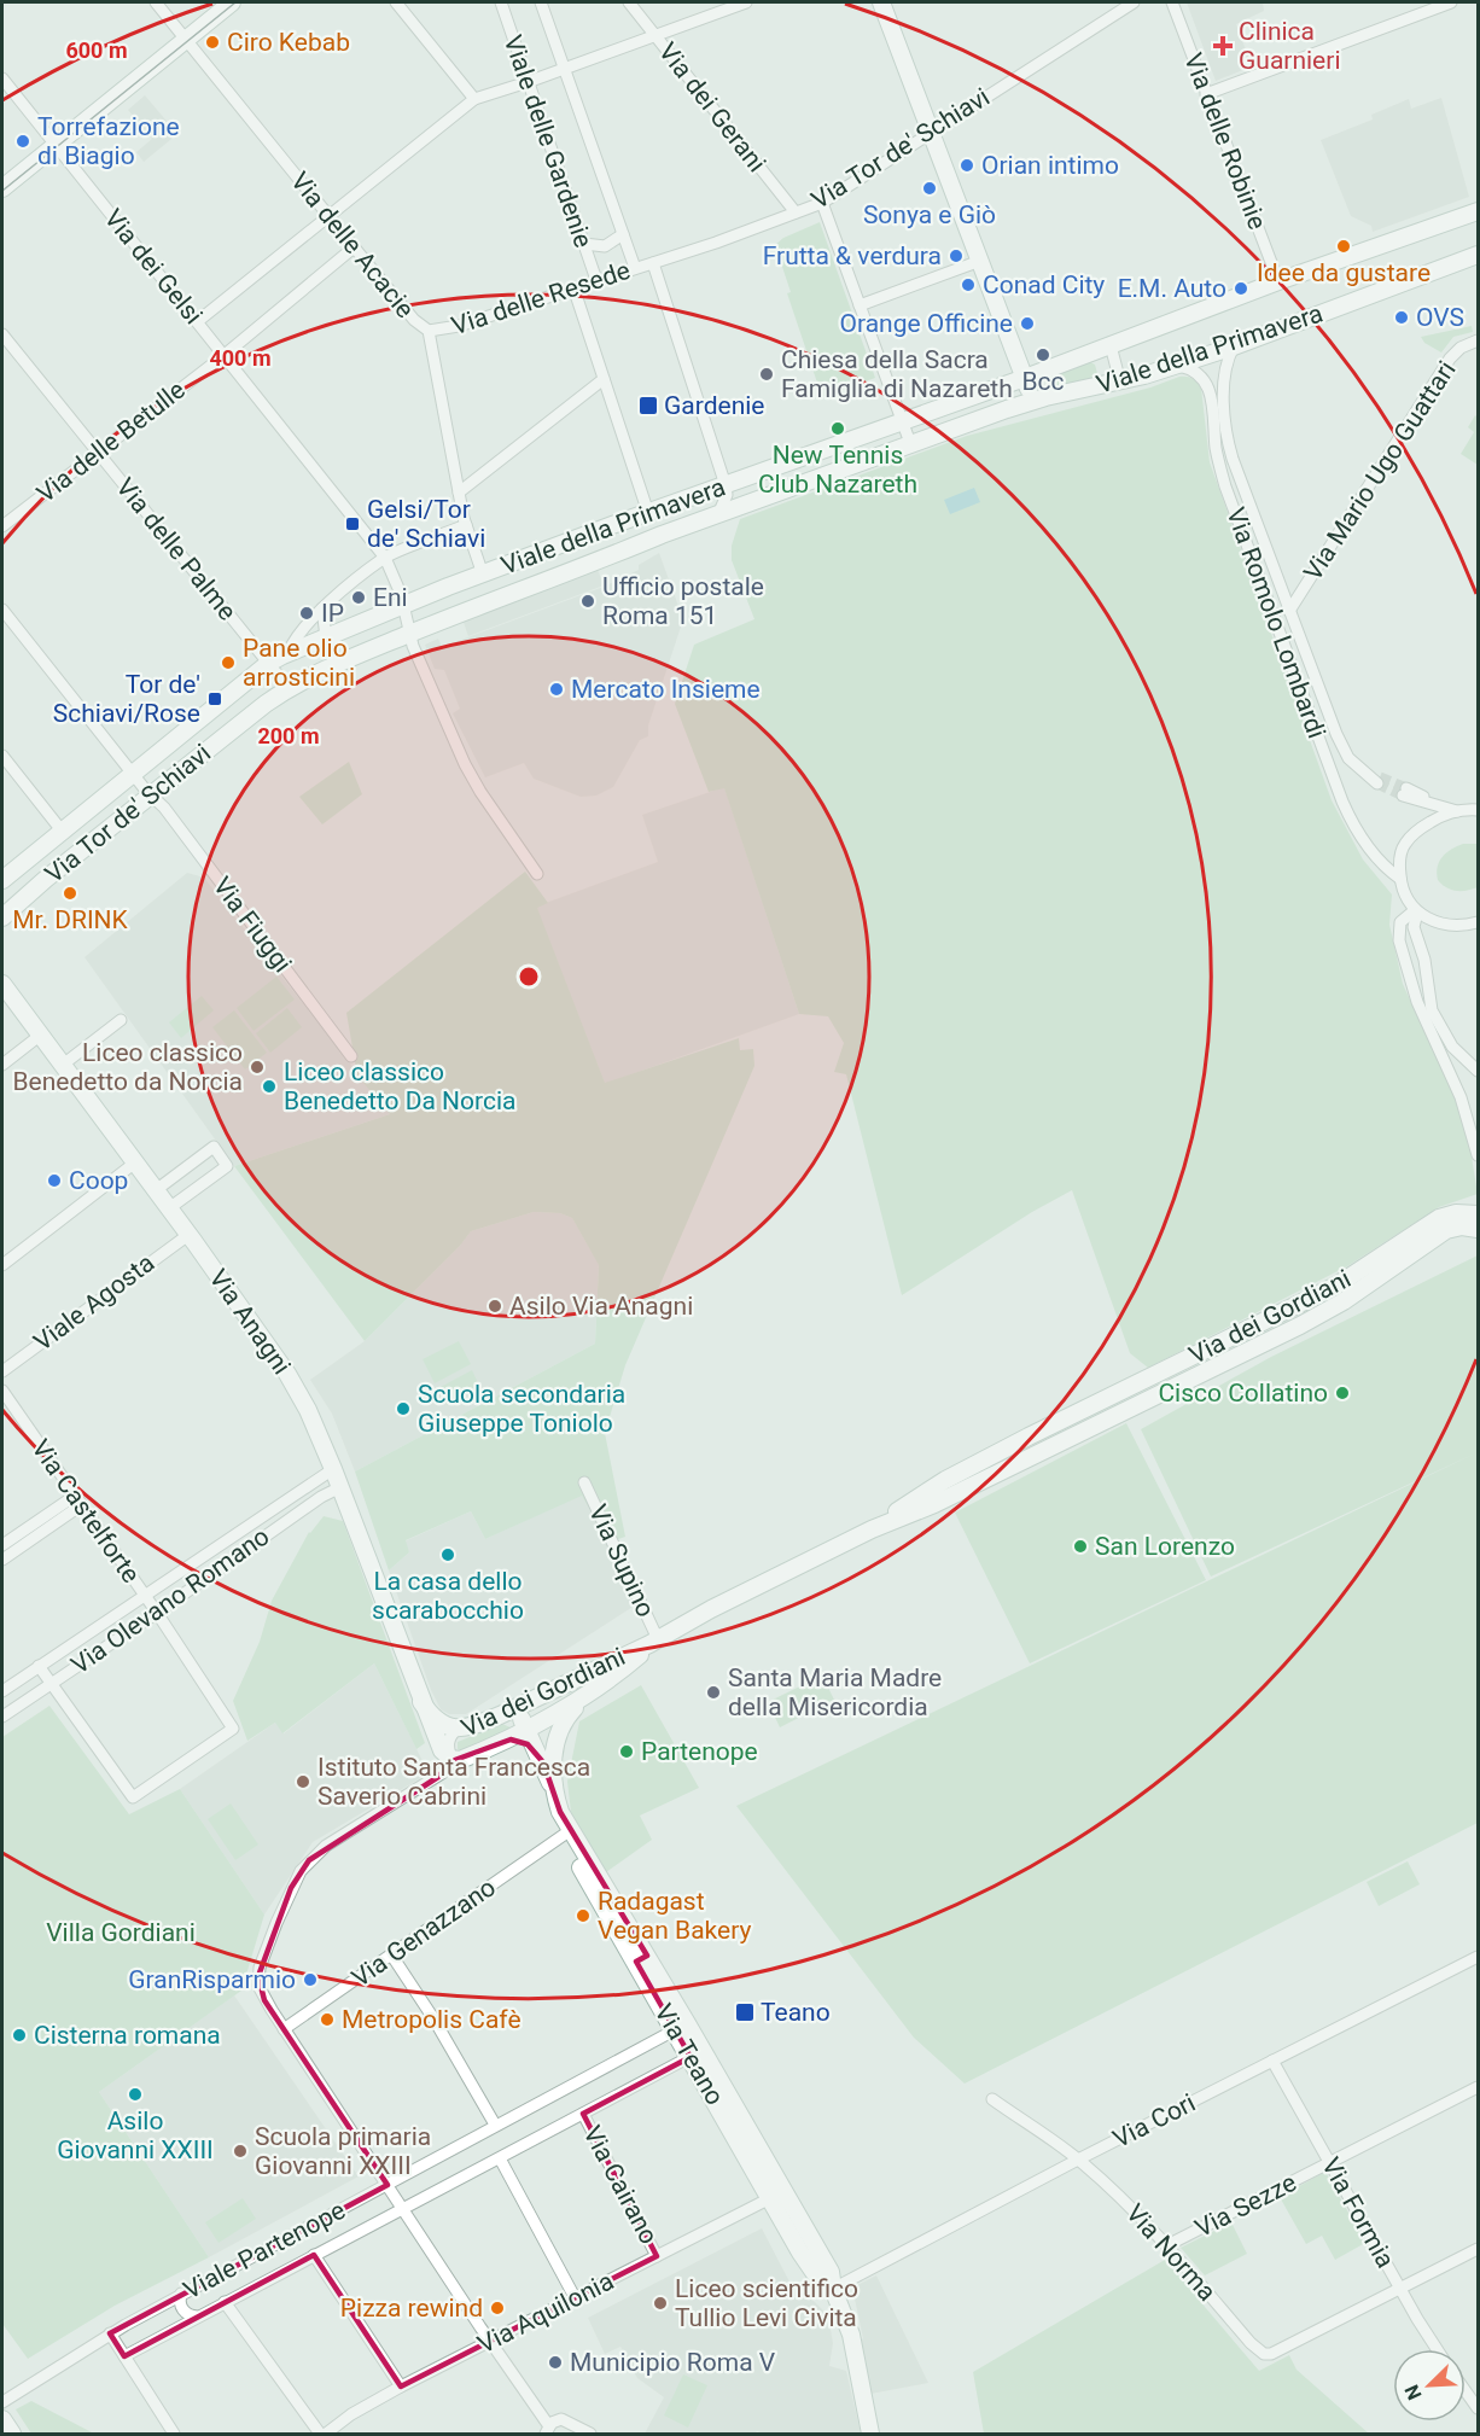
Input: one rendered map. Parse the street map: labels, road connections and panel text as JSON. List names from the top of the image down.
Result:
{
  "streets": {
    "street": [
      "Via dei Gerani",
      "Viale delle Gardenie",
      "Via delle Robinie",
      "Via Tor de' Schiavi",
      "Via delle Acacie",
      "Via dei Gelsi",
      "Via delle Resede",
      "Viale della Primavera",
      "Via delle Betulle",
      "Via Mario Ugo Guattari",
      "Via delle Palme",
      "Via Romolo Lombardi",
      "Via Fiuggi",
      "Viale Agosta",
      "Via dei Gordiani",
      "Via Anagni",
      "Via Castelforte",
      "Via Supino",
      "Via Olevano Romano",
      "Via Genazzano",
      "Via Teano",
      "Via Cori",
      "Via Cairano",
      "Via Sezze",
      "Via Formia",
      "Viale Partenope",
      "Via Norma",
      "Via Aquilonia"
    ]
  },
  "crossings": [
    ["Via dei Gerani", "Via Tor de' Schiavi"],
    ["Viale delle Gardenie", "Via delle Resede"],
    ["Via delle Robinie", "Viale della Primavera"],
    ["Via Tor de' Schiavi", "Via delle Acacie"],
    ["Via Tor de' Schiavi", "Via dei Gelsi"],
    ["Via Tor de' Schiavi", "Via delle Resede"],
    ["Via Tor de' Schiavi", "Viale della Primavera"],
    ["Via Tor de' Schiavi", "Via delle Palme"],
    ["Via Tor de' Schiavi", "Via Fiuggi"],
    ["Via delle Acacie", "Via delle Resede"],
    ["Via delle Acacie", "Viale della Primavera"],
    ["Via delle Acacie", "Via delle Betulle"],
    ["Via dei Gelsi", "Viale della Primavera"],
    ["Via dei Gelsi", "Via delle Betulle"],
    ["Viale della Primavera", "Via Romolo Lombardi"],
    ["Via delle Betulle", "Via delle Palme"],
    ["Via Mario Ugo Guattari", "Via Romolo Lombardi"],
    ["Viale Agosta", "Via Anagni"],
    ["Via dei Gordiani", "Via Anagni"],
    ["Via dei Gordiani", "Via Supino"],
    ["Via dei Gordiani", "Via Genazzano"],
    ["Via dei Gordiani", "Via Teano"],
    ["Via dei Gordiani", "Viale Partenope"],
    ["Via dei Gordiani", "Via Aquilonia"],
    ["Via Anagni", "Via Olevano Romano"],
    ["Via Castelforte", "Via Olevano Romano"],
    ["Via Genazzano", "Via Teano"],
    ["Via Teano", "Via Cori"],
    ["Via Teano", "Viale Partenope"],
    ["Via Teano", "Via Aquilonia"],
    ["Via Cori", "Via Formia"],
    ["Via Cori", "Via Norma"],
    ["Via Cairano", "Viale Partenope"],
    ["Via Cairano", "Via Aquilonia"],
    ["Via Sezze", "Via Formia"],
    ["Via Sezze", "Via Norma"],
    ["Via Formia", "Via Norma"]
  ],
  "parks": ["Villa Gordiani"],
  "places": {
    "other": [
      "Ciro Kebab",
      "Torrefazione di Biagio",
      "Orian intimo",
      "Sonya e Giò",
      "Idee da gustare",
      "Frutta & verdura",
      "Conad City",
      "E.M. Auto",
      "OVS",
      "Orange Officine",
      "Bcc",
      "Chiesa della Sacra Famiglia di Nazareth",
      "New Tennis Club Nazareth",
      "Eni",
      "Ufficio postale Roma 151",
      "IP",
      "Pane olio arrosticini",
      "Mercato Insieme",
      "Mr. DRINK",
      "Liceo classico Benedetto da Norcia",
      "Liceo classico Benedetto Da Norcia",
      "Coop",
      "Asilo Via Anagni",
      "Cisco Collatino",
      "Scuola secondaria Giuseppe Toniolo",
      "San Lorenzo",
      "La casa dello scarabocchio",
      "Santa Maria Madre della Misericordia",
      "Partenope",
      "Istituto Santa Francesca Saverio Cabrini",
      "Radagast Vegan Bakery",
      "GranRisparmio",
      "Metropolis Cafè",
      "Cisterna romana",
      "Asilo Giovanni XXIII",
      "Scuola primaria Giovanni XXIII",
      "Liceo scientifico Tullio Levi Civita",
      "Pizza rewind",
      "Municipio Roma V"
    ],
    "health": ["Clinica Guarnieri"],
    "transit": [
      "Gardenie",
      "Gelsi/Tor de' Schiavi",
      "Tor de' Schiavi/Rose",
      "Teano"
    ]
  },
  "north": "bottom left",
  "rings": ["600 m", "400 m", "200 m"]
}
